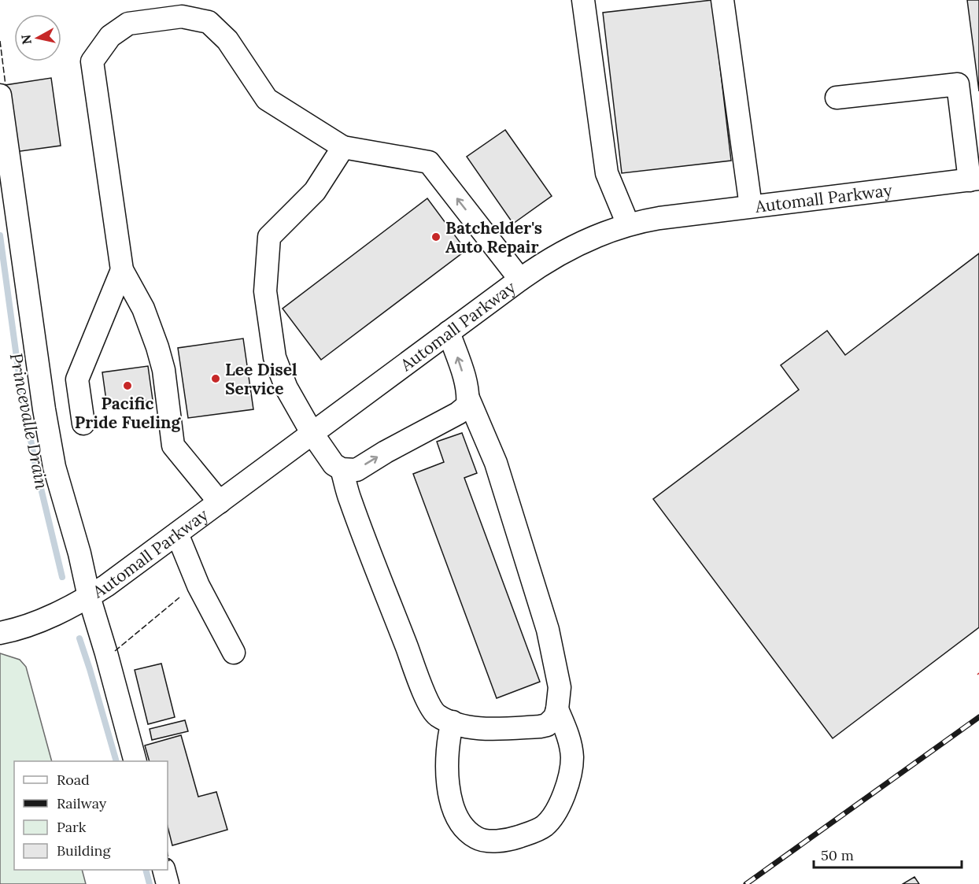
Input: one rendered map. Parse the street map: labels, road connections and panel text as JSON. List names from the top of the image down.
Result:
{
  "streets": {
    "street": ["Automall Parkway"]
  },
  "water": ["Princevalle Drain"],
  "places": ["Batchelder's Auto Repair", "Lee Disel Service", "Pacific Pride Fueling"],
  "legend": [
    "Road",
    "Railway",
    "Park",
    "Building"
  ],
  "scale_bar": "50 m",
  "north": "left"
}
